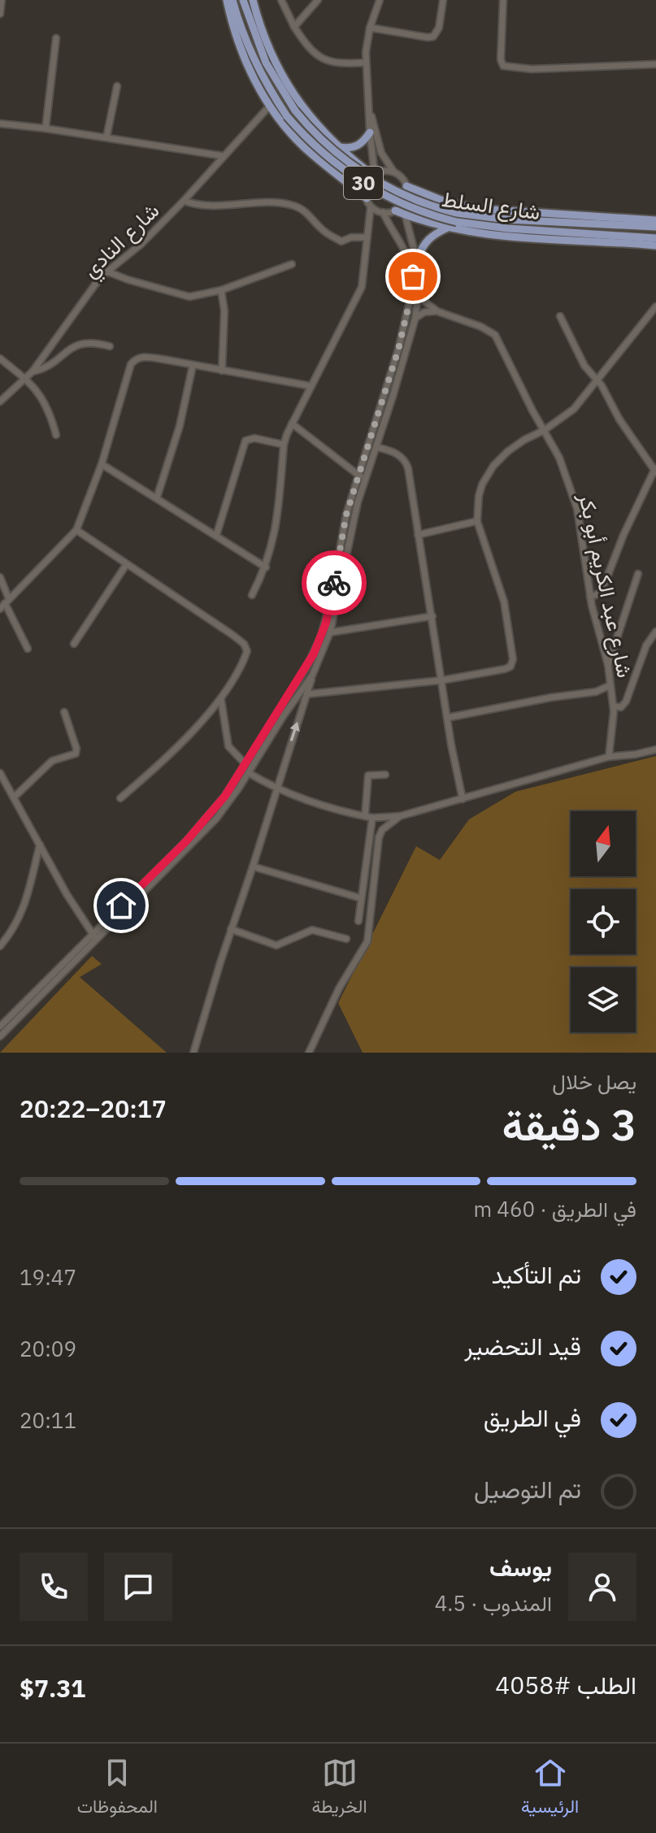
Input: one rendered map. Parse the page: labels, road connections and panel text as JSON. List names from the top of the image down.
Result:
{
  "streets": {
    "main road": ["30", "شارع السلط"],
    "street": ["شارع النادي", "شارع عبد الكريم أبو بكر"]
  },
  "north": "top",
  "page": {
    "heading": ["3 دقيقة", "يصل خلال", "20:17–20:22"],
    "panel": [
      "يوسف",
      "المندوب · 4.5",
      "الطلب #4058",
      "$7.31"
    ],
    "bar": "في الطريق · 460 m",
    "list": [
      ["تم التأكيد", "19:47"],
      ["قيد التحضير", "20:09"],
      ["في الطريق", "20:11"],
      "تم التوصيل"
    ],
    "tabs": ["الرئيسية", "الخريطة", "المحفوظات"]
  }
}
